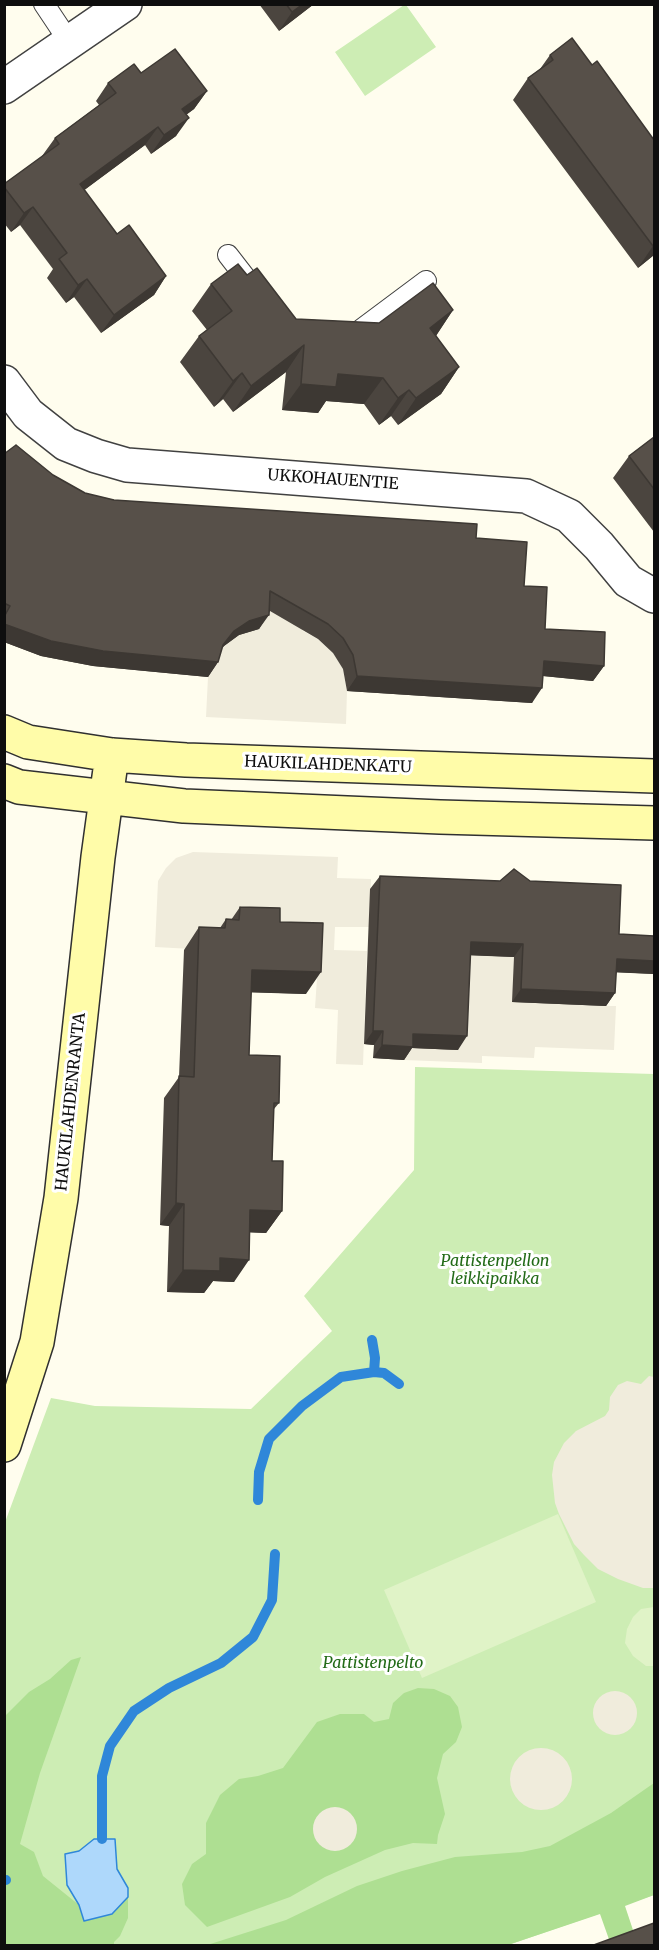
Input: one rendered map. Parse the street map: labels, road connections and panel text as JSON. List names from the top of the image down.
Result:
{
  "streets": {
    "main road": ["HAUKILAHDENKATU", "HAUKILAHDENRANTA"],
    "street": ["UKKOHAUENTIE"]
  },
  "crossings": [
    ["HAUKILAHDENKATU", "HAUKILAHDENRANTA"]
  ],
  "parks": ["Pattistenpellon leikkipaikka", "Pattistenpelto"]
}
